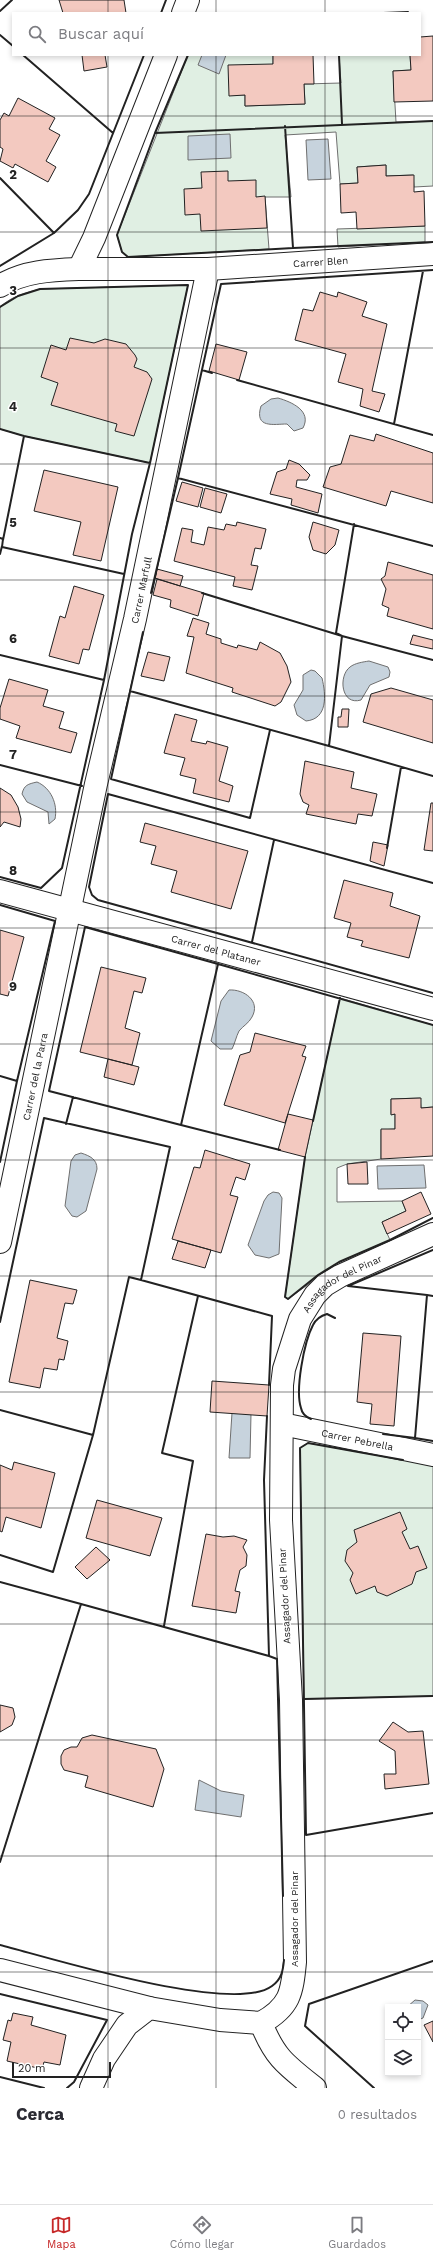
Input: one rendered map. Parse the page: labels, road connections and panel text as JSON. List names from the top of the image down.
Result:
{
  "streets": {
    "street": [
      "Carrer Blen",
      "Carrer Marfull",
      "Carrer del Plataner",
      "Carrer del la Parra",
      "Assagador del Pinar",
      "Carrer Pebrella"
    ]
  },
  "crossings": [
    ["Carrer Blen", "Carrer Marfull"],
    ["Carrer Marfull", "Carrer del Plataner"],
    ["Carrer Marfull", "Carrer del la Parra"],
    ["Carrer del Plataner", "Carrer del la Parra"],
    ["Assagador del Pinar", "Carrer Pebrella"]
  ],
  "scale_bar": "20 m",
  "page": {
    "search": "Buscar aquí",
    "scale": "20 m",
    "heading": ["Cerca", "0 resultados"],
    "nav": ["Mapa", "Cómo llegar", "Guardados"]
  },
  "grid": {
    "rows": [
      "2",
      "3",
      "4",
      "5",
      "6",
      "7",
      "8",
      "9"
    ]
  }
}
